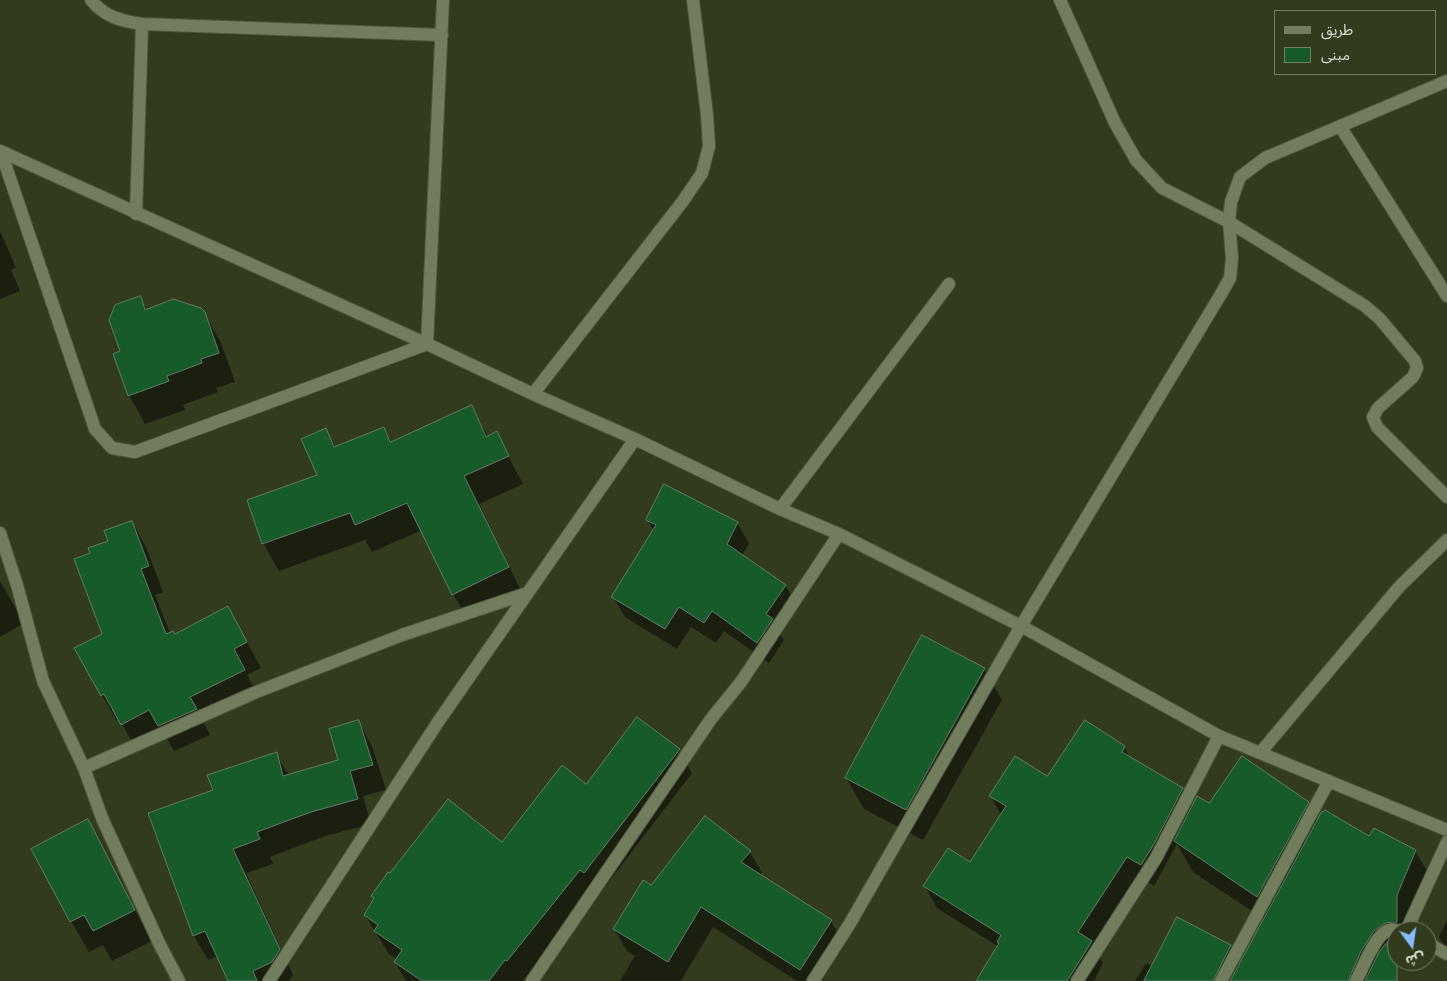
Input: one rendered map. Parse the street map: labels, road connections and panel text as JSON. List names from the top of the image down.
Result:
{
  "legend": ["طريق", "مبنى"],
  "north": "bottom"
}
